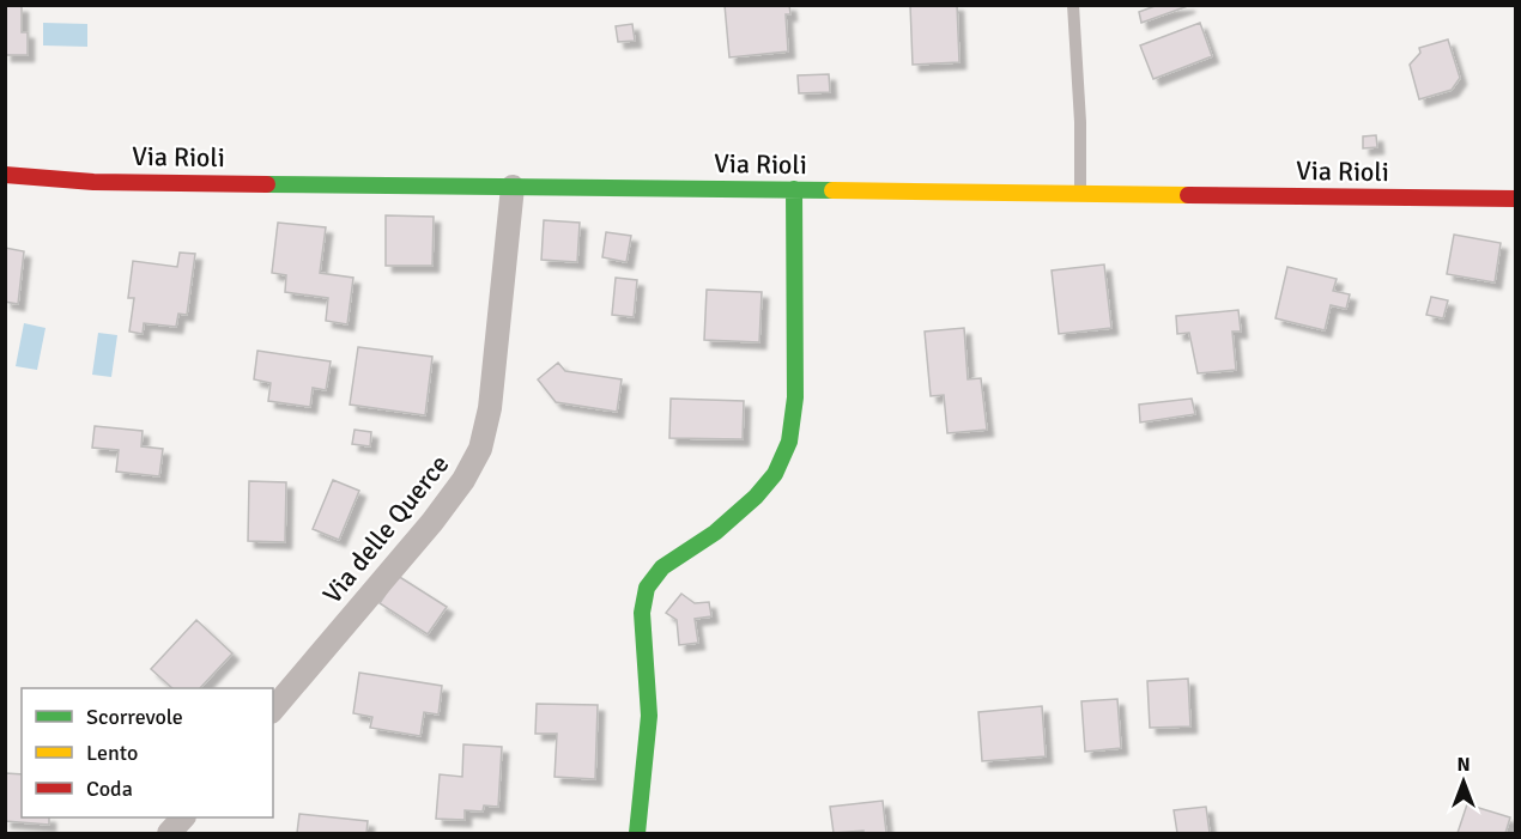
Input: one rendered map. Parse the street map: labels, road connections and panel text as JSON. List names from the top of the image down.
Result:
{
  "streets": {
    "main road": ["Via Rioli"],
    "street": ["Via delle Querce"]
  },
  "crossings": [
    ["Via Rioli", "Via delle Querce"]
  ],
  "legend": ["Scorrevole", "Lento", "Coda"],
  "north": "top"
}
